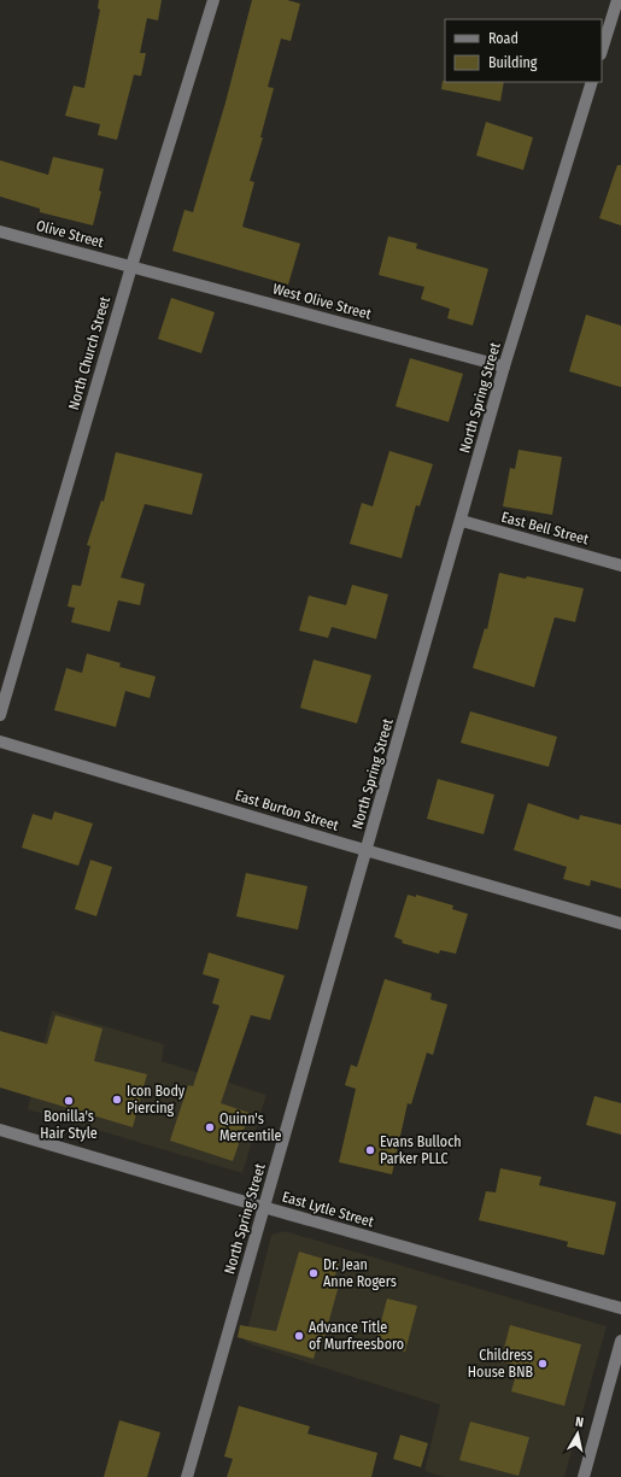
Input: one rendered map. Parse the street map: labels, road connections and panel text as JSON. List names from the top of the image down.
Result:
{
  "streets": {
    "street": [
      "Olive Street",
      "West Olive Street",
      "North Church Street",
      "North Spring Street",
      "East Bell Street",
      "East Burton Street",
      "East Lytle Street"
    ]
  },
  "crossings": [
    ["Olive Street", "West Olive Street"],
    ["Olive Street", "North Church Street"],
    ["West Olive Street", "North Church Street"],
    ["West Olive Street", "North Spring Street"],
    ["North Spring Street", "East Bell Street"],
    ["North Spring Street", "East Burton Street"],
    ["North Spring Street", "East Lytle Street"]
  ],
  "places": [
    "Icon Body Piercing",
    "Bonilla's Hair Style",
    "Quinn's Mercentile",
    "Evans Bulloch Parker PLLC",
    "Dr. Jean Anne Rogers",
    "Advance Title of Murfreesboro",
    "Childress House BNB"
  ],
  "legend": ["Road", "Building"],
  "north": "top"
}
